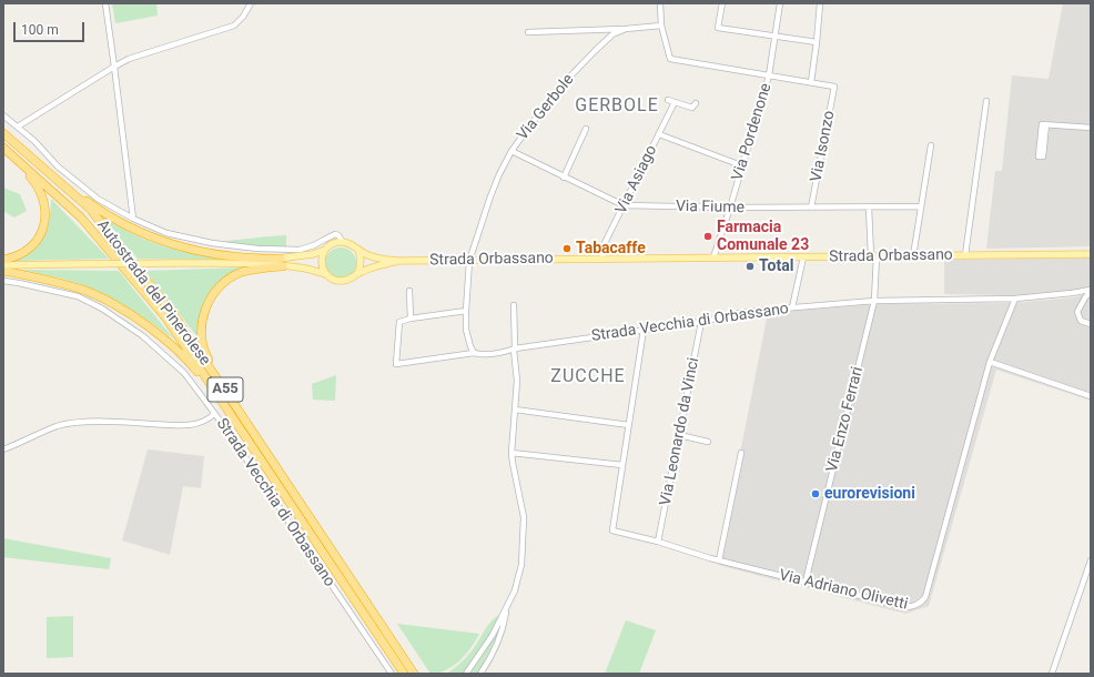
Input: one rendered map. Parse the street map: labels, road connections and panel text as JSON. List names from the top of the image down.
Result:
{
  "streets": {
    "highway": ["Autostrada del Pinerolese", "A55"],
    "main road": ["Strada Orbassano"],
    "street": [
      "Via Gerbole",
      "Via Pordenone",
      "Via Isonzo",
      "Via Asiago",
      "Via Fiume",
      "Strada Vecchia di Orbassano",
      "Via Enzo Ferrari",
      "Via Leonardo da Vinci",
      "Via Adriano Olivetti"
    ]
  },
  "crossings": [
    ["Via Gerbole", "Via Fiume"],
    ["Via Gerbole", "Strada Orbassano"],
    ["Via Gerbole", "Strada Vecchia di Orbassano"],
    ["Via Pordenone", "Via Fiume"],
    ["Via Pordenone", "Strada Orbassano"],
    ["Via Isonzo", "Via Fiume"],
    ["Via Asiago", "Via Fiume"],
    ["Via Asiago", "Strada Orbassano"],
    ["Via Fiume", "Via Enzo Ferrari"],
    ["Strada Orbassano", "Via Enzo Ferrari"],
    ["Strada Vecchia di Orbassano", "Via Enzo Ferrari"],
    ["Strada Vecchia di Orbassano", "Via Leonardo da Vinci"],
    ["Strada Vecchia di Orbassano", "Via Adriano Olivetti"],
    ["Via Enzo Ferrari", "Via Adriano Olivetti"],
    ["Via Leonardo da Vinci", "Via Adriano Olivetti"]
  ],
  "districts": ["GERBOLE", "ZUCCHE"],
  "places": [
    "Farmacia Comunale 23",
    "Tabacaffe",
    "Total",
    "eurorevisioni"
  ],
  "scale_bar": "100 m"
}
